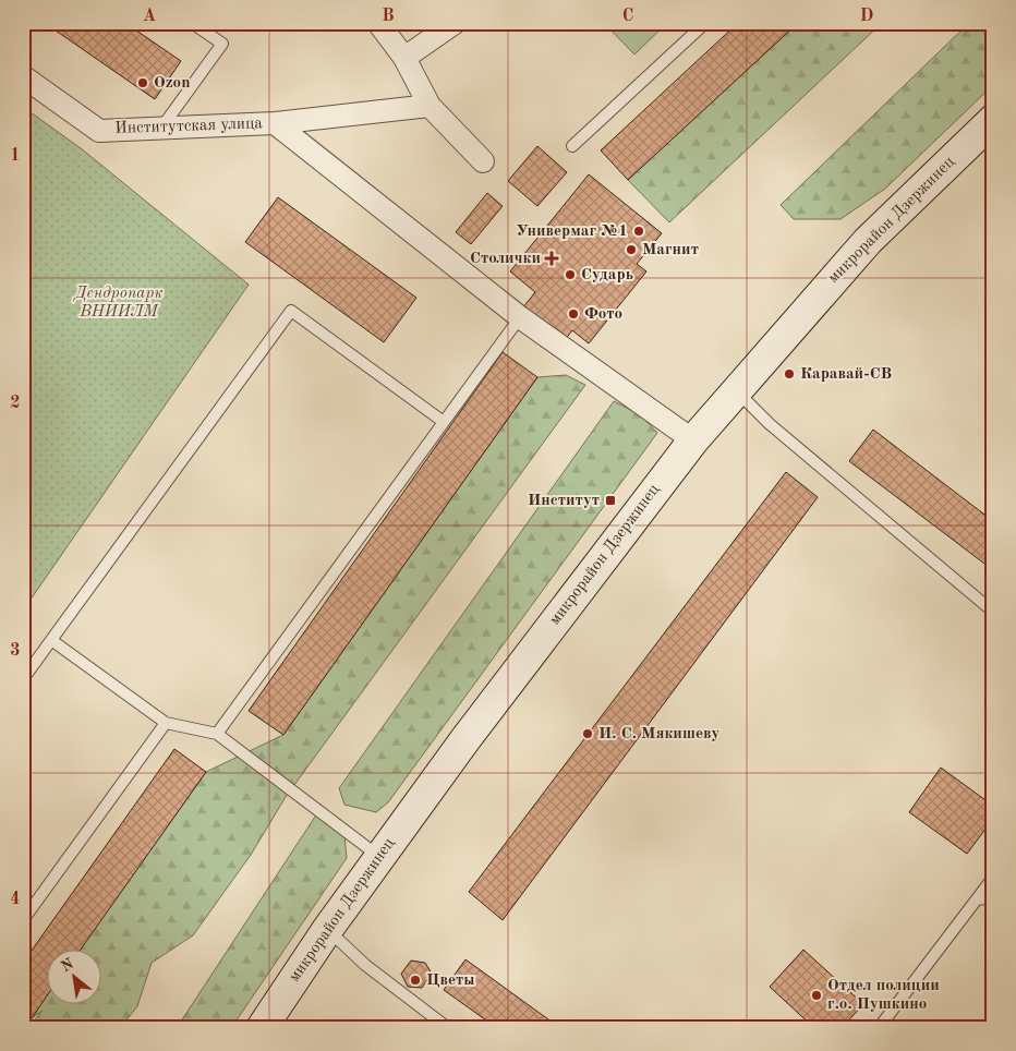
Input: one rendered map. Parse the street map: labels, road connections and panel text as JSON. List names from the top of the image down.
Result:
{
  "streets": {
    "main road": ["микрорайон Дзержинец"],
    "street": ["Институтская улица"]
  },
  "parks": ["Дендропарк ВНИИЛМ"],
  "places": {
    "other": [
      "Ozon",
      "Универмаг №1",
      "Магнит",
      "Сударь",
      "Фото",
      "Каравай-СВ",
      "И. С. Мякишеву",
      "Цветы",
      "Отдел полиции г.о. Пушкино"
    ],
    "health": ["Столички"],
    "transit": ["Институт"]
  },
  "north": "top left",
  "grid": {
    "columns": [
      "A",
      "B",
      "C",
      "D"
    ],
    "rows": [
      "1",
      "2",
      "3",
      "4"
    ]
  }
}
